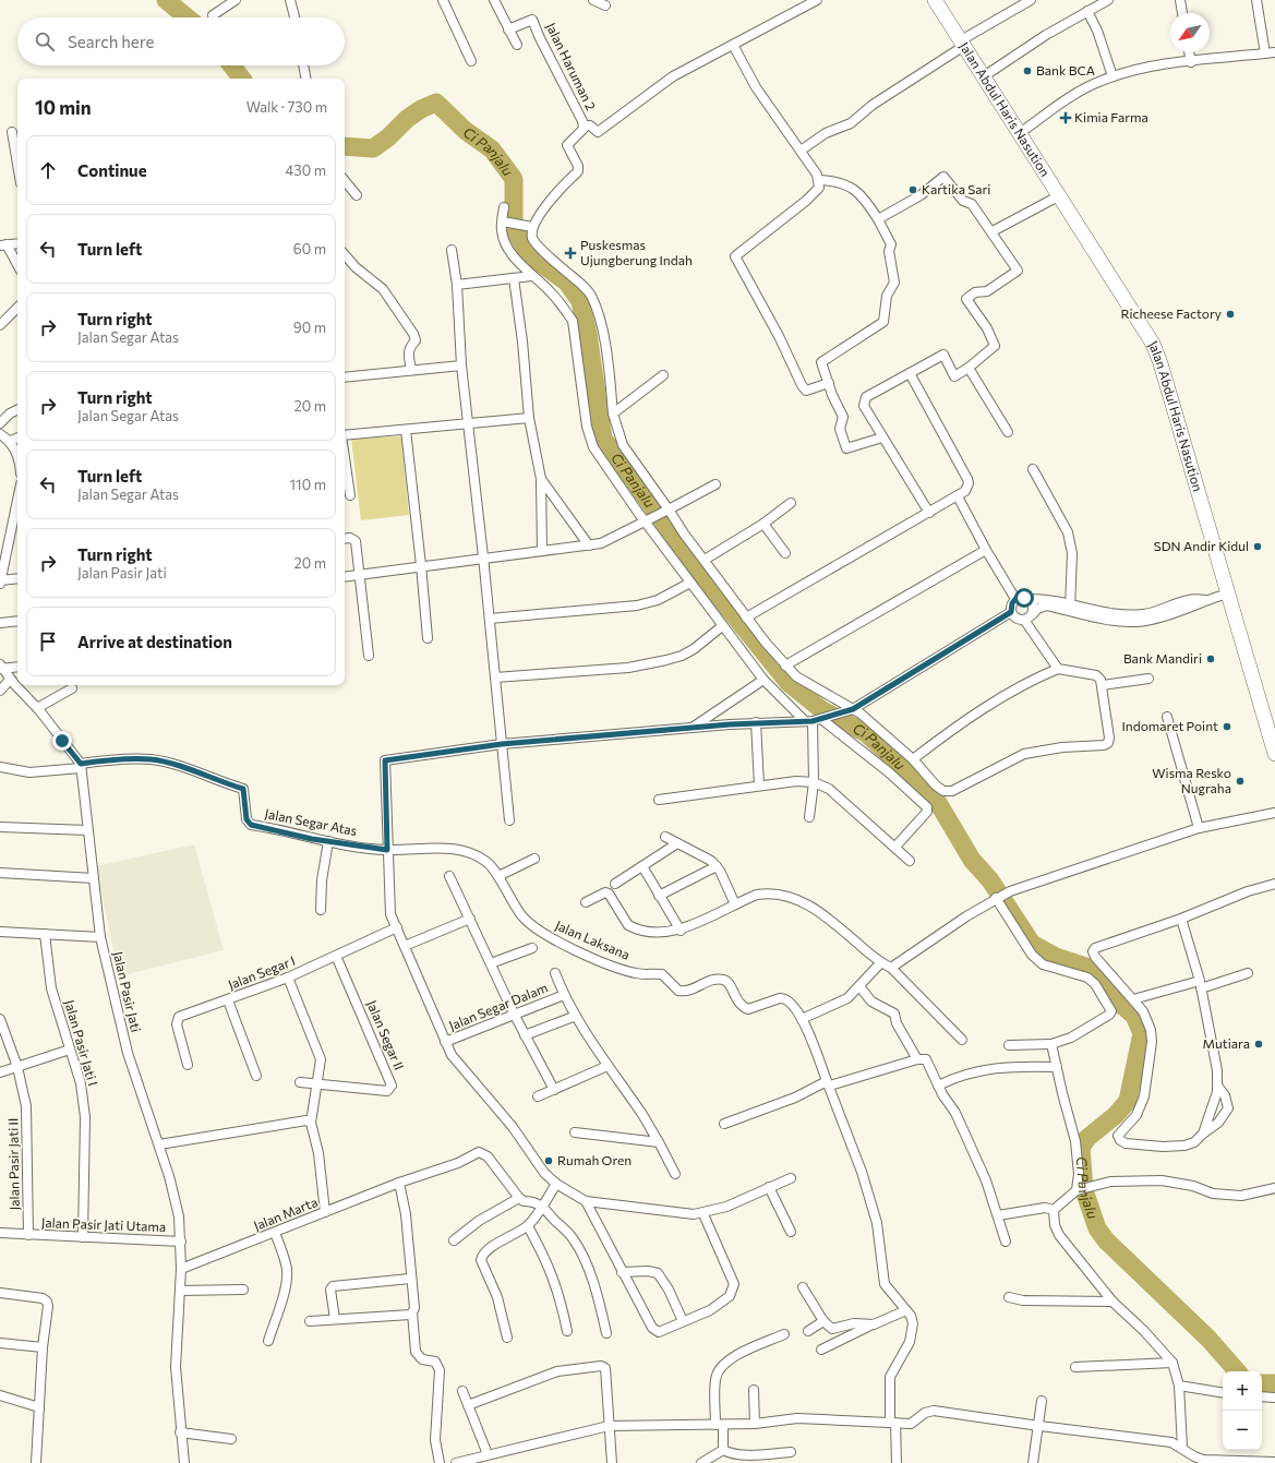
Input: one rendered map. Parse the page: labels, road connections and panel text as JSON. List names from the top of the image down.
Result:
{
  "streets": {
    "highway": ["Jalan Abdul Haris Nasution"],
    "street": [
      "Jalan Haruman 2",
      "Jalan Segar Atas",
      "Jalan Laksana",
      "Jalan Segar I",
      "Jalan Pasir Jati",
      "Jalan Segar Dalam",
      "Jalan Segar II",
      "Jalan Pasir Jati I",
      "Jalan Pasir Jati II",
      "Jalan Marta",
      "Jalan Pasir Jati Utama"
    ]
  },
  "crossings": [
    ["Jalan Segar Atas", "Jalan Laksana"],
    ["Jalan Segar Atas", "Jalan Pasir Jati"],
    ["Jalan Segar I", "Jalan Segar II"],
    ["Jalan Pasir Jati", "Jalan Marta"],
    ["Jalan Pasir Jati", "Jalan Pasir Jati Utama"],
    ["Jalan Pasir Jati I", "Jalan Pasir Jati Utama"],
    ["Jalan Pasir Jati II", "Jalan Pasir Jati Utama"]
  ],
  "water": ["Ci Panjalu"],
  "places": {
    "other": [
      "Bank BCA",
      "Kartika Sari",
      "Richeese Factory",
      "SDN Andir Kidul",
      "Bank Mandiri",
      "Indomaret Point",
      "Wisma Resko Nugraha",
      "Mutiara",
      "Rumah Oren"
    ],
    "health": ["Kimia Farma", "Puskesmas Ujungberung Indah"]
  },
  "north": "bottom left",
  "page": {
    "search": "Search here",
    "heading": ["10 min", "Walk · 730 m"],
    "list": [
      ["Continue", "430 m"],
      ["Turn left", "60 m"],
      ["Turn right", "Jalan Segar Atas", "90 m"],
      ["Turn right", "Jalan Segar Atas", "20 m"],
      ["Turn left", "Jalan Segar Atas", "110 m"],
      ["Turn right", "Jalan Pasir Jati", "20 m"],
      "Arrive at destination"
    ],
    "map_buttons": ["+", "−"]
  }
}
